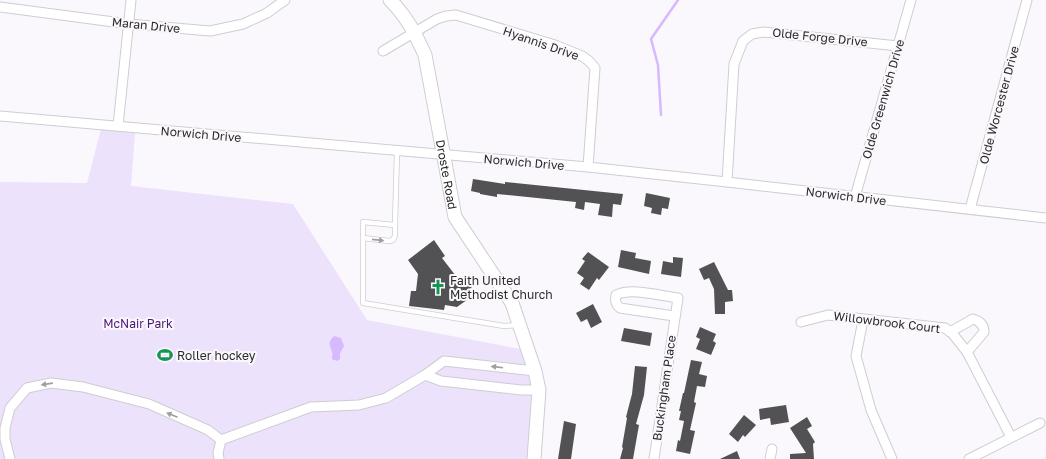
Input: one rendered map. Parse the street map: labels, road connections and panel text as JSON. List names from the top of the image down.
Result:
{
  "streets": {
    "street": [
      "Maran Drive",
      "Olde Forge Drive",
      "Hyannis Drive",
      "Olde Greenwich Drive",
      "Olde Worcester Drive",
      "Norwich Drive",
      "Droste Road",
      "Willowbrook Court",
      "Buckingham Place"
    ]
  },
  "crossings": [
    ["Olde Forge Drive", "Olde Greenwich Drive"],
    ["Olde Forge Drive", "Norwich Drive"],
    ["Hyannis Drive", "Norwich Drive"],
    ["Hyannis Drive", "Droste Road"],
    ["Olde Greenwich Drive", "Norwich Drive"],
    ["Olde Worcester Drive", "Norwich Drive"],
    ["Norwich Drive", "Droste Road"]
  ],
  "parks": ["McNair Park"],
  "places": {
    "church": ["Faith United Methodist Church"],
    "sports": ["Roller hockey"]
  }
}
